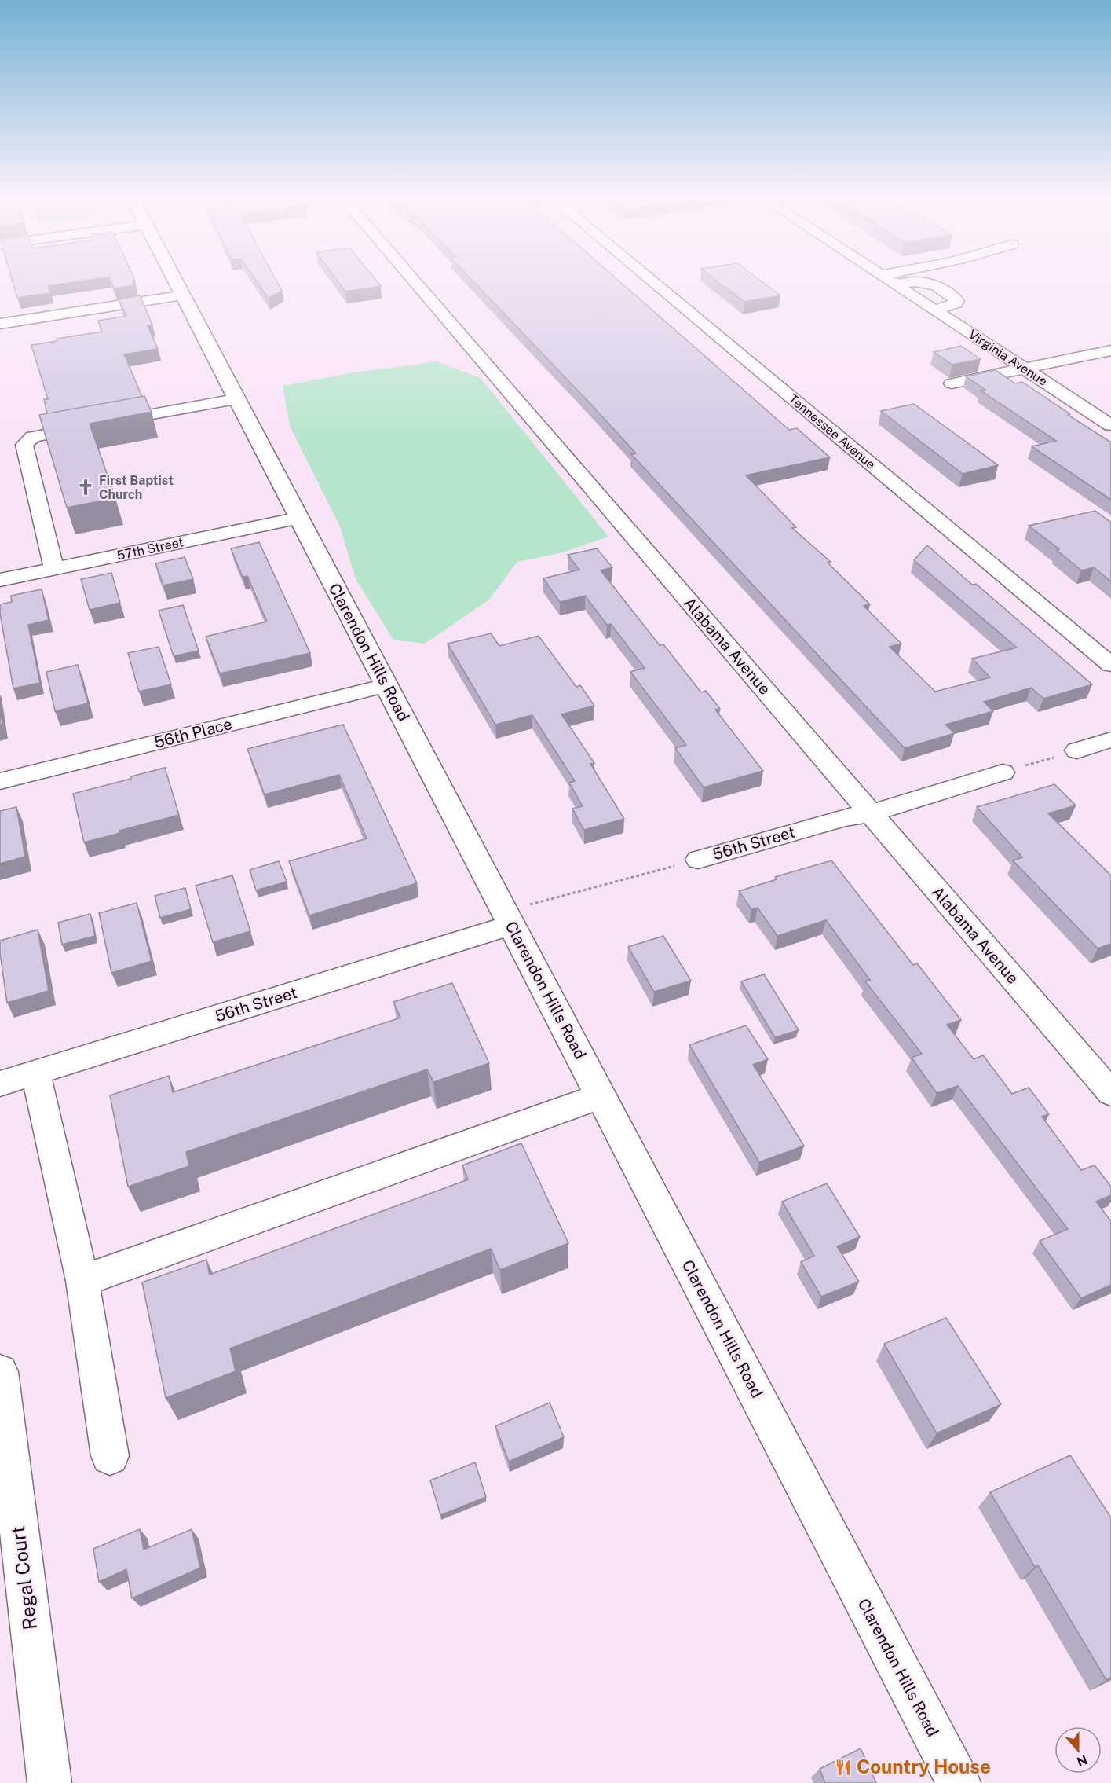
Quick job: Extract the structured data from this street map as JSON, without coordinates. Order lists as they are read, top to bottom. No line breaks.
{"streets":{"street":["Virginia Avenue","Tennessee Avenue","57th Street","Alabama Avenue","Clarendon Hills Road","56th Place","56th Street","Regal Court"]},"crossings":[["57th Street","Clarendon Hills Road"],["Alabama Avenue","56th Street"],["Clarendon Hills Road","56th Place"],["Clarendon Hills Road","56th Street"]],"places":{"church":["First Baptist Church"],"restaurant":["Country House"]},"north":"bottom"}
